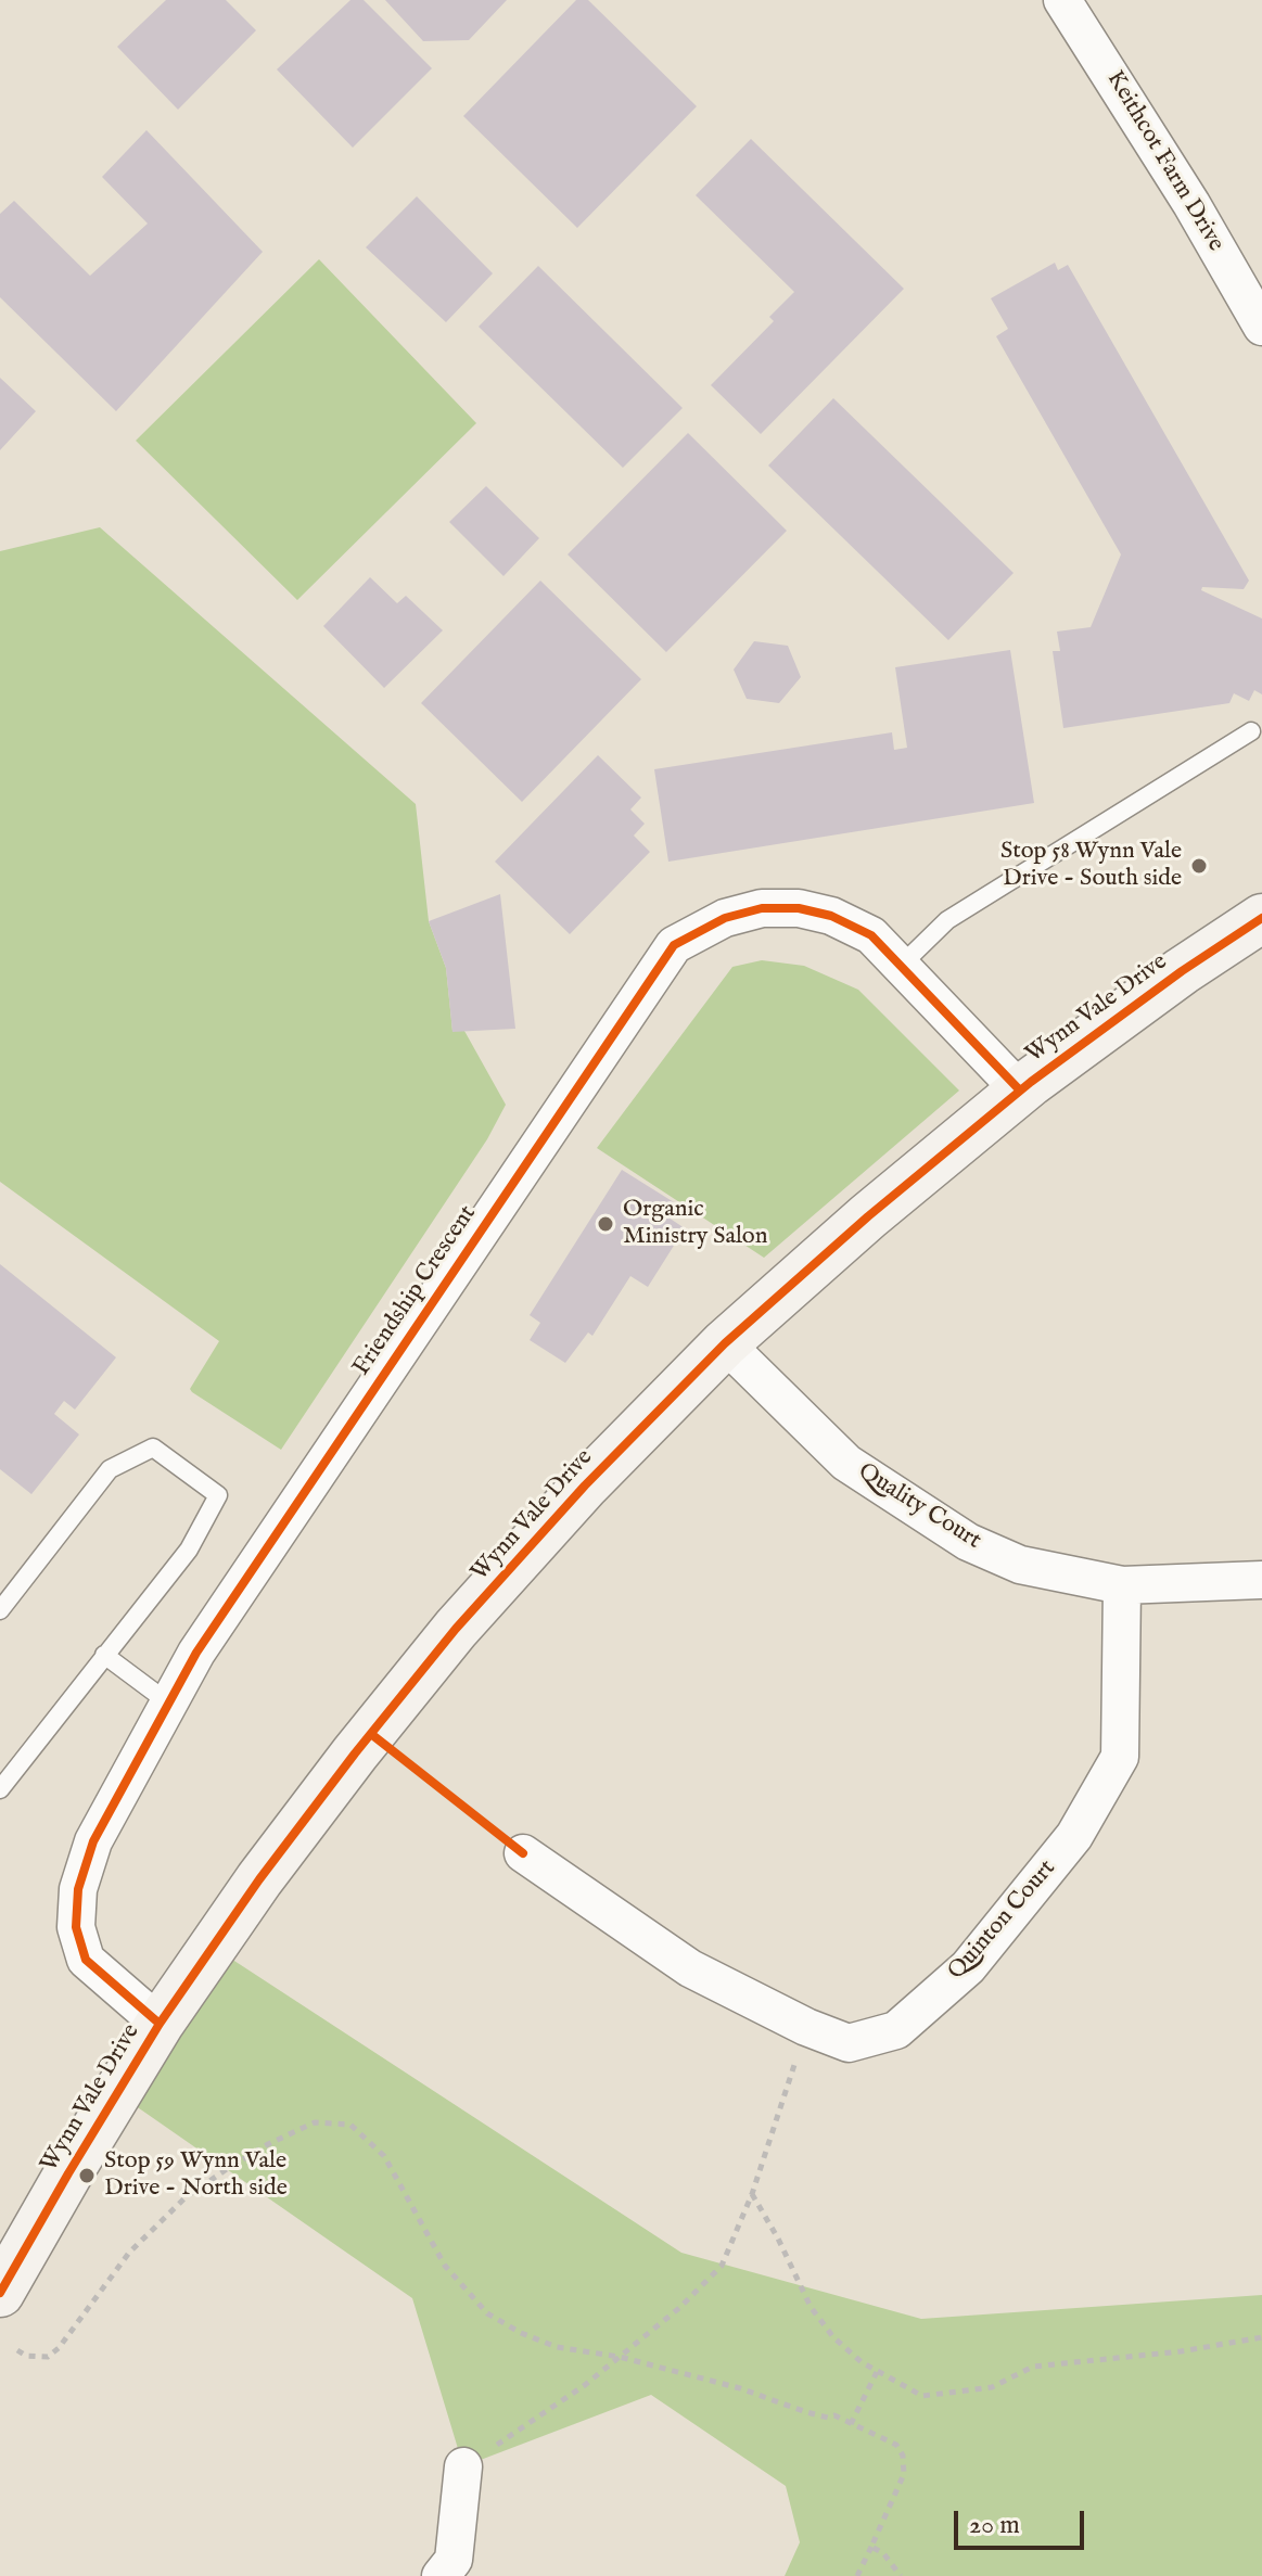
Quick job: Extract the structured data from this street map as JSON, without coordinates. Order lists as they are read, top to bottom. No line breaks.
{"streets":{"main road":["Wynn Vale Drive"],"street":["Keithcot Farm Drive","Friendship Crescent","Quality Court","Quinton Court"]},"crossings":[["Wynn Vale Drive","Friendship Crescent"],["Wynn Vale Drive","Quality Court"],["Quality Court","Quinton Court"]],"places":["Stop 58 Wynn Vale Drive - South side","Organic Ministry Salon","Stop 59 Wynn Vale Drive - North side"],"scale_bar":"20 m"}
